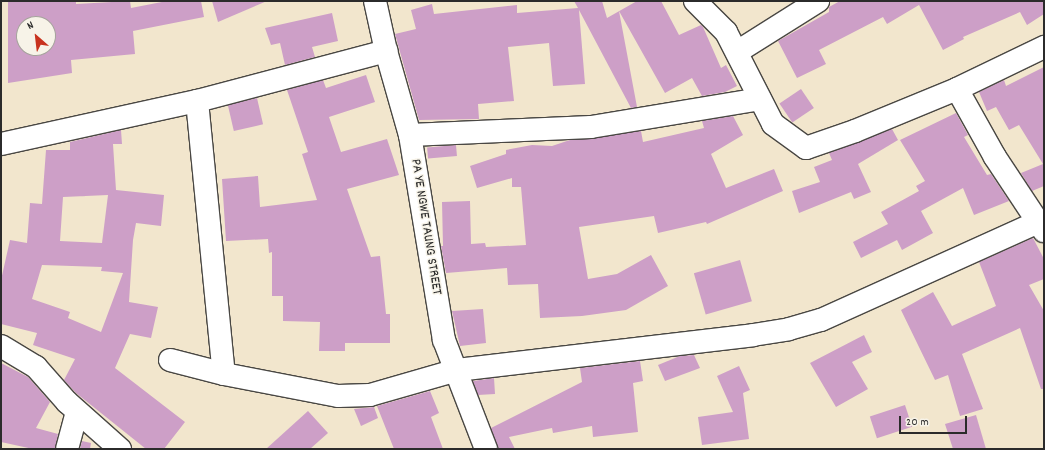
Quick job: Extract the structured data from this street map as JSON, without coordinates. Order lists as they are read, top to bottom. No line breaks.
{"streets":{"street":["PA YE NGWE TAUNG STREET"]},"scale_bar":"20 m","north":"top left"}
